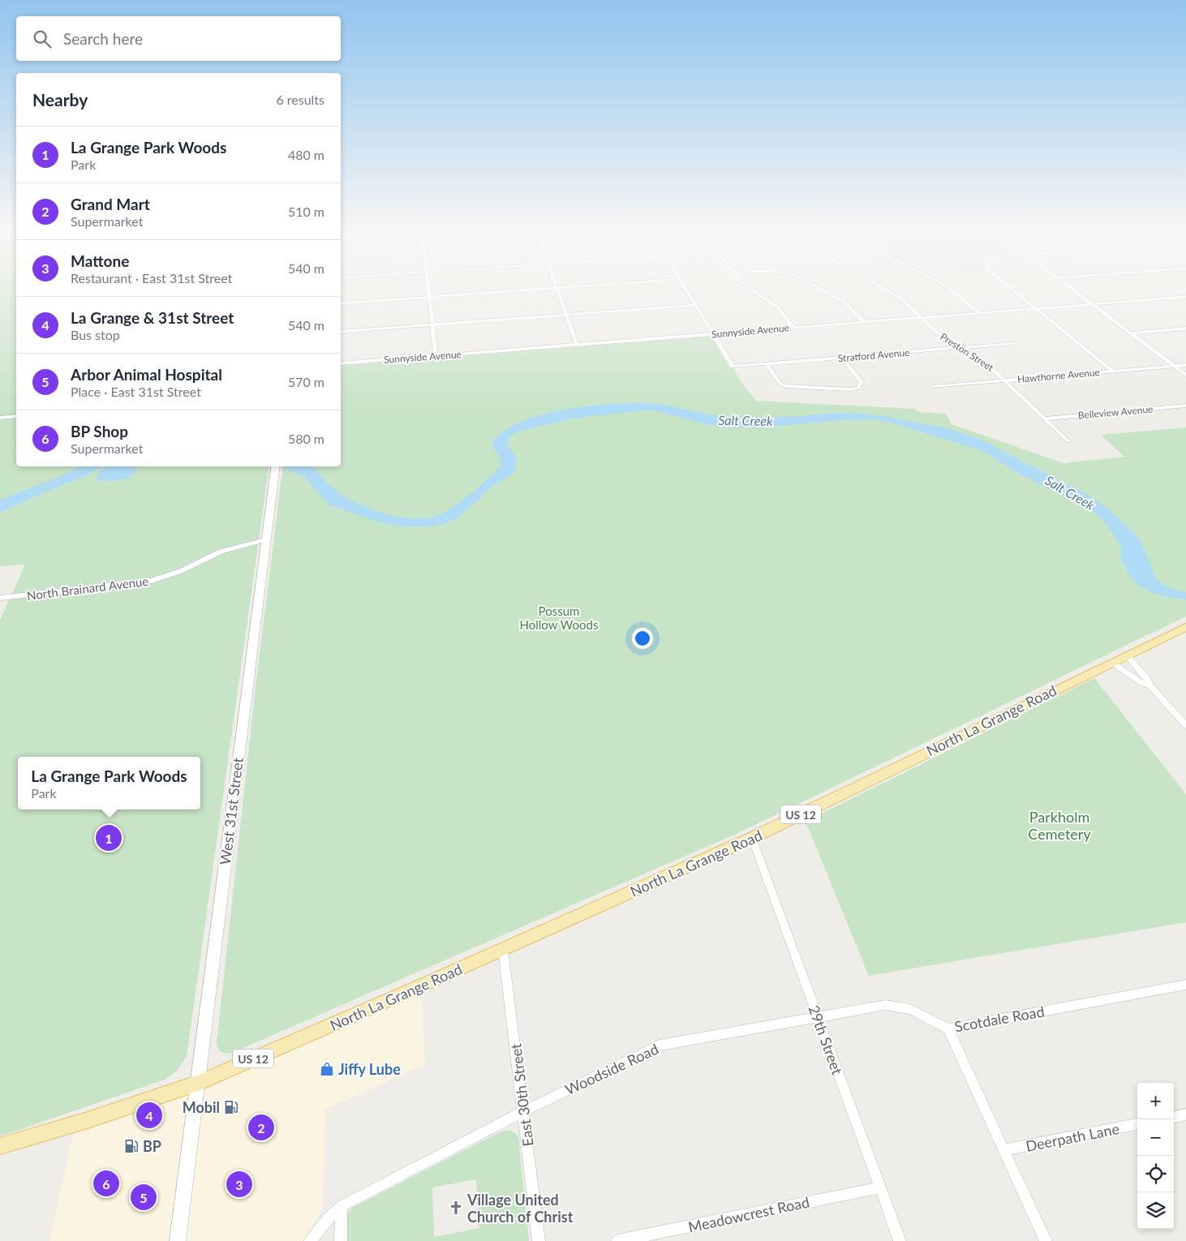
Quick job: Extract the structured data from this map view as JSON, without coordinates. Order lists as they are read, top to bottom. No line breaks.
{"streets":{"main road":["North La Grange Road","West 31st Street","US 12"],"street":["Sunnyside Avenue","Preston Street","Stratford Avenue","Hawthorne Avenue","Belleview Avenue","North Brainard Avenue","Scotdale Road","29th Street","Woodside Road","East 30th Street","Deerpath Lane","Meadowcrest Road"]},"crossings":[["Sunnyside Avenue","Preston Street"],["Preston Street","Stratford Avenue"],["Preston Street","Hawthorne Avenue"],["Preston Street","Belleview Avenue"],["North Brainard Avenue","West 31st Street"],["North La Grange Road","West 31st Street"],["North La Grange Road","US 12"],["North La Grange Road","29th Street"],["North La Grange Road","East 30th Street"],["West 31st Street","US 12"],["Scotdale Road","Woodside Road"],["Scotdale Road","Deerpath Lane"],["29th Street","Woodside Road"],["29th Street","Meadowcrest Road"],["Woodside Road","East 30th Street"]],"water":["Salt Creek"],"parks":["Possum Hollow Woods","Parkholm Cemetery"],"places":{"shop":["Jiffy Lube"],"fuel station":["Mobil","BP"],"church":["Village United Church of Christ"]},"page":{"search":"Search here","heading":["Nearby","6 results"],"list":[{"mark":"1","name":"La Grange Park Woods","note":"Park","value":"480 m"},{"mark":"2","name":"Grand Mart","note":"Supermarket","value":"510 m"},{"mark":"3","name":"Mattone","note":"Restaurant · East 31st Street","value":"540 m"},{"mark":"4","name":"La Grange & 31st Street","note":"Bus stop","value":"540 m"},{"mark":"5","name":"Arbor Animal Hospital","note":"Place · East 31st Street","value":"570 m"},{"mark":"6","name":"BP Shop","note":"Supermarket","value":"580 m"}],"popup":["La Grange Park Woods","Park"],"pins":["1","4","2","6","3","5"],"map_buttons":["+","−"]}}
